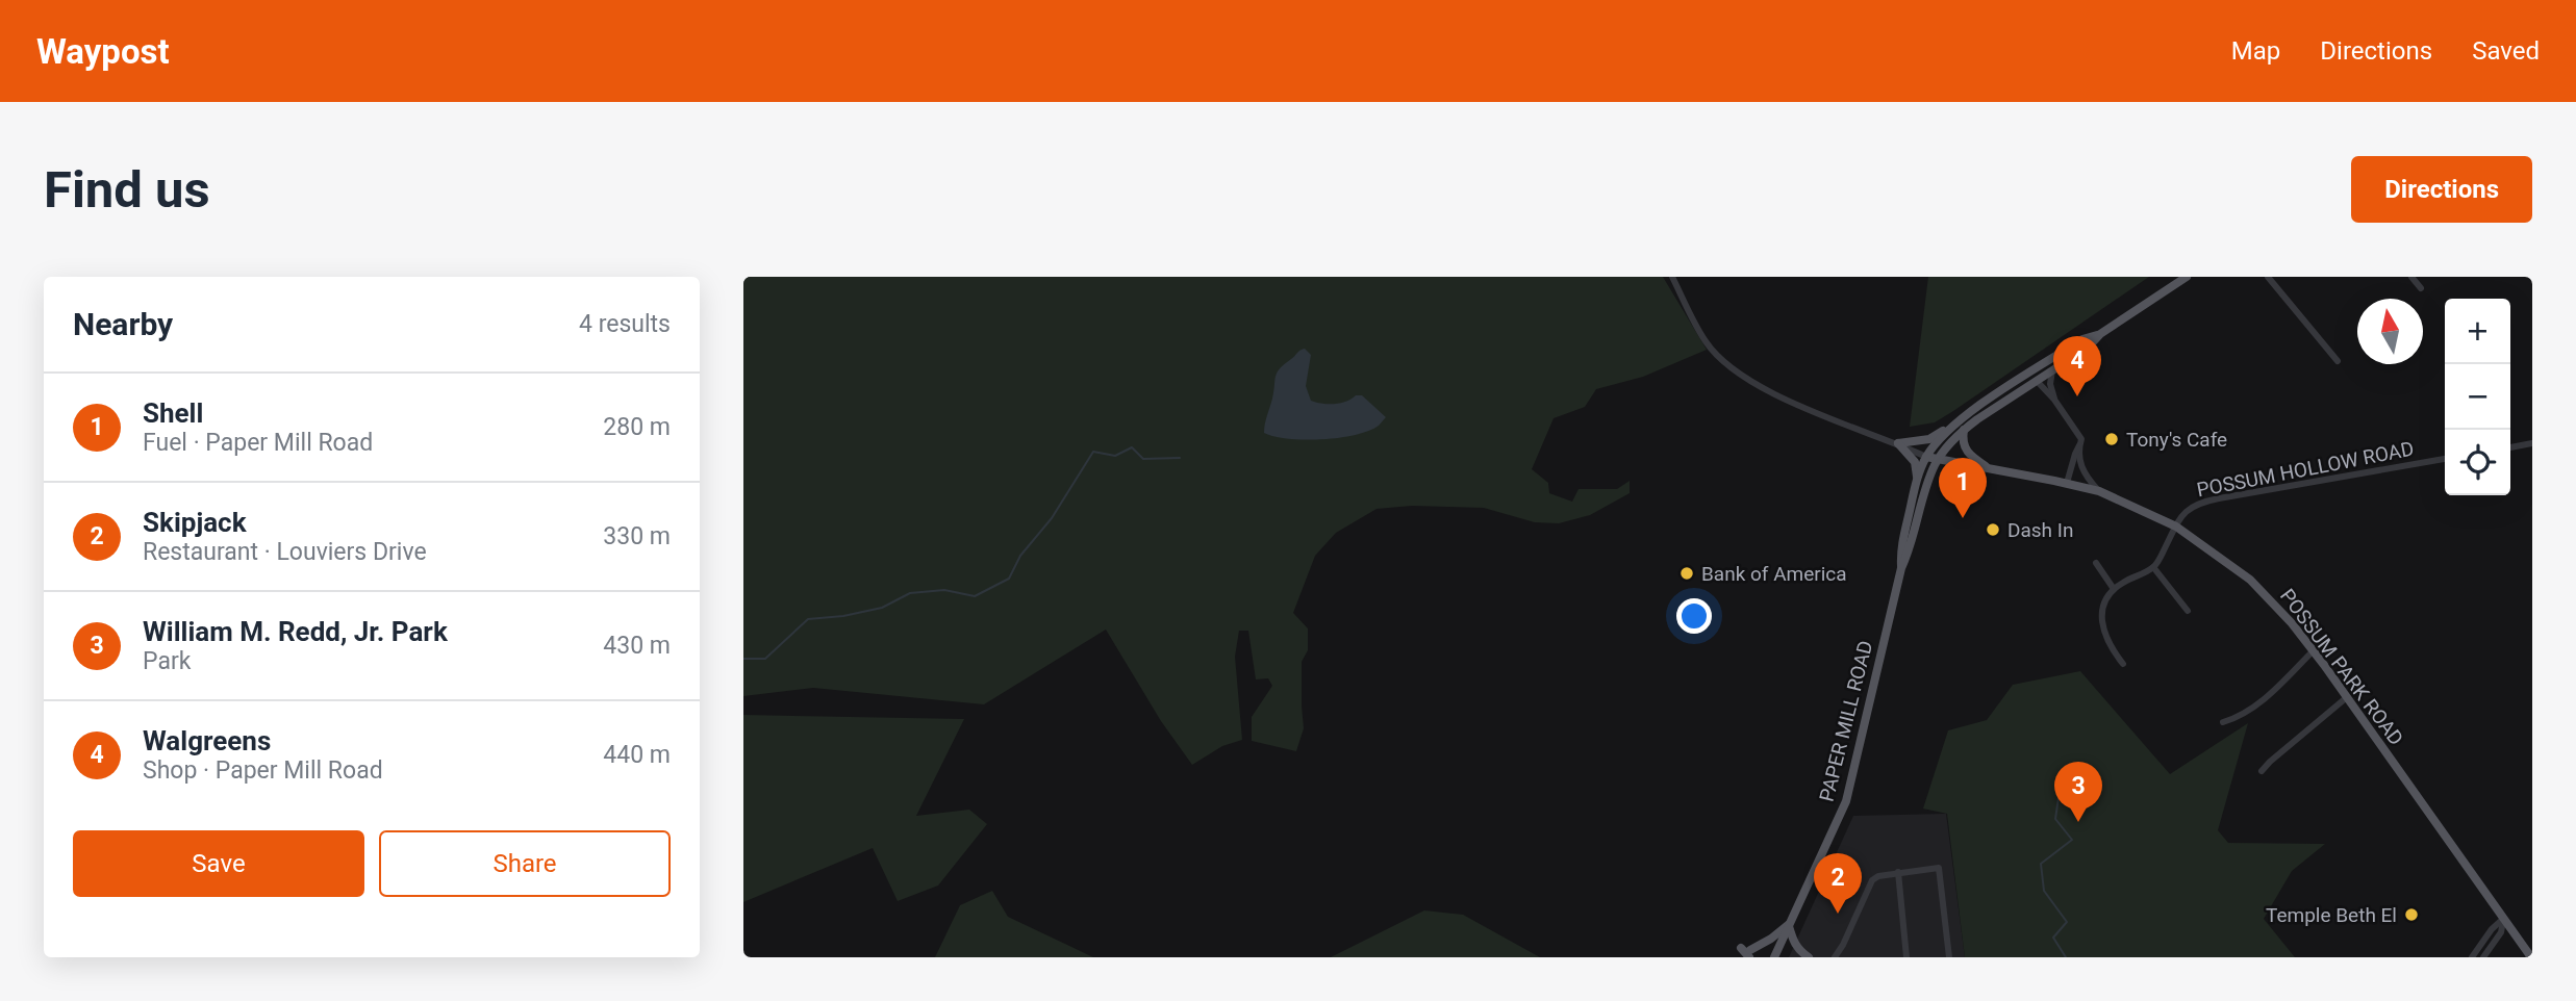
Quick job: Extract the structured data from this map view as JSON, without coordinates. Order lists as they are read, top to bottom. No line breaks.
{"streets":{"main road":["POSSUM PARK ROAD","PAPER MILL ROAD"],"street":["POSSUM HOLLOW ROAD"]},"crossings":[["POSSUM HOLLOW ROAD","POSSUM PARK ROAD"],["POSSUM PARK ROAD","PAPER MILL ROAD"]],"places":["Tony's Cafe","Dash In","Bank of America","Temple Beth El"],"north":"top","page":{"header":"Waypost","nav":["Map","Directions","Saved"],"buttons":["Directions",["Save","Share"]],"title":"Find us","heading":["Nearby","4 results"],"map_buttons":["+","−"],"pins":["4","1","3","2"],"list":[{"mark":"1","name":"Shell","note":"Fuel · Paper Mill Road","value":"280 m"},{"mark":"2","name":"Skipjack","note":"Restaurant · Louviers Drive","value":"330 m"},{"mark":"3","name":"William M. Redd, Jr. Park","note":"Park","value":"430 m"},{"mark":"4","name":"Walgreens","note":"Shop · Paper Mill Road","value":"440 m"}]}}
